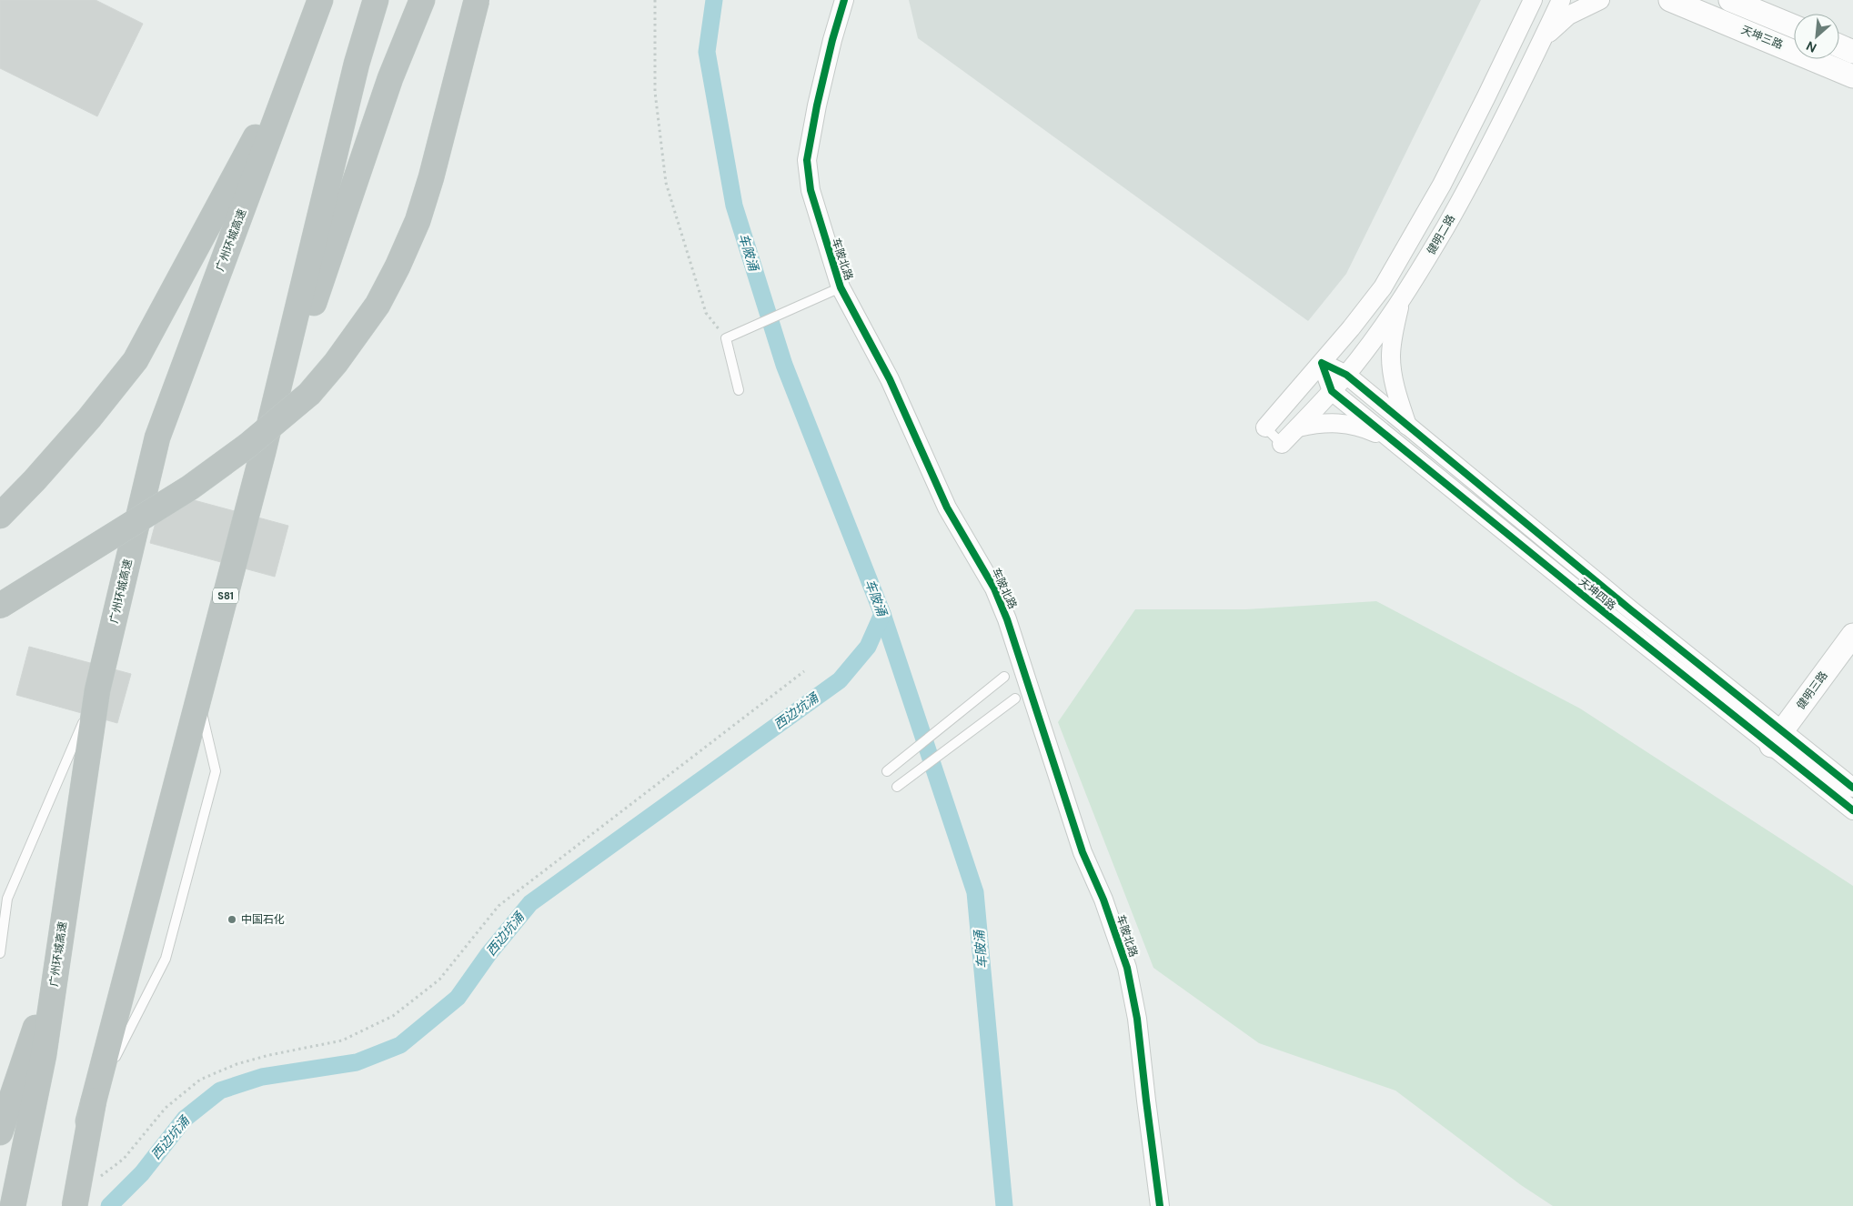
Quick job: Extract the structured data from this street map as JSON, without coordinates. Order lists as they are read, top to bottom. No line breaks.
{"streets":{"highway":["广州环城高速","S81"],"street":["天坤三路","健明二路","车陂北路","天坤四路","健明三路"]},"crossings":[["健明二路","天坤四路"],["天坤四路","健明三路"]],"water":["车陂涌","西边坑涌"],"places":["中国石化"],"north":"bottom left"}
